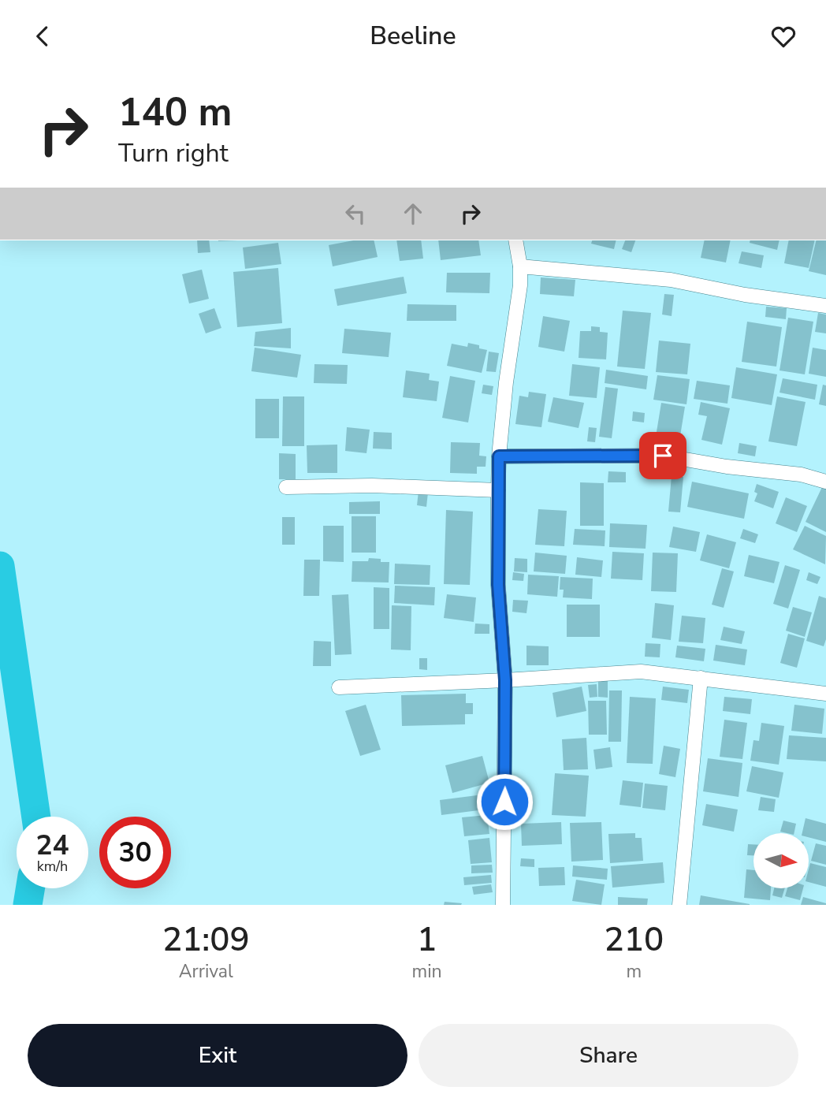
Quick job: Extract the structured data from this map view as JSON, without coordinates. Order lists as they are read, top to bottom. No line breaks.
{"north":"right","page":{"header":"Beeline","turn":["140 m","Turn right"],"speed":"24 km/h","limit":"30","eta":["21:09","Arrival","1","min","210","m"],"buttons":["Exit","Share"]}}
